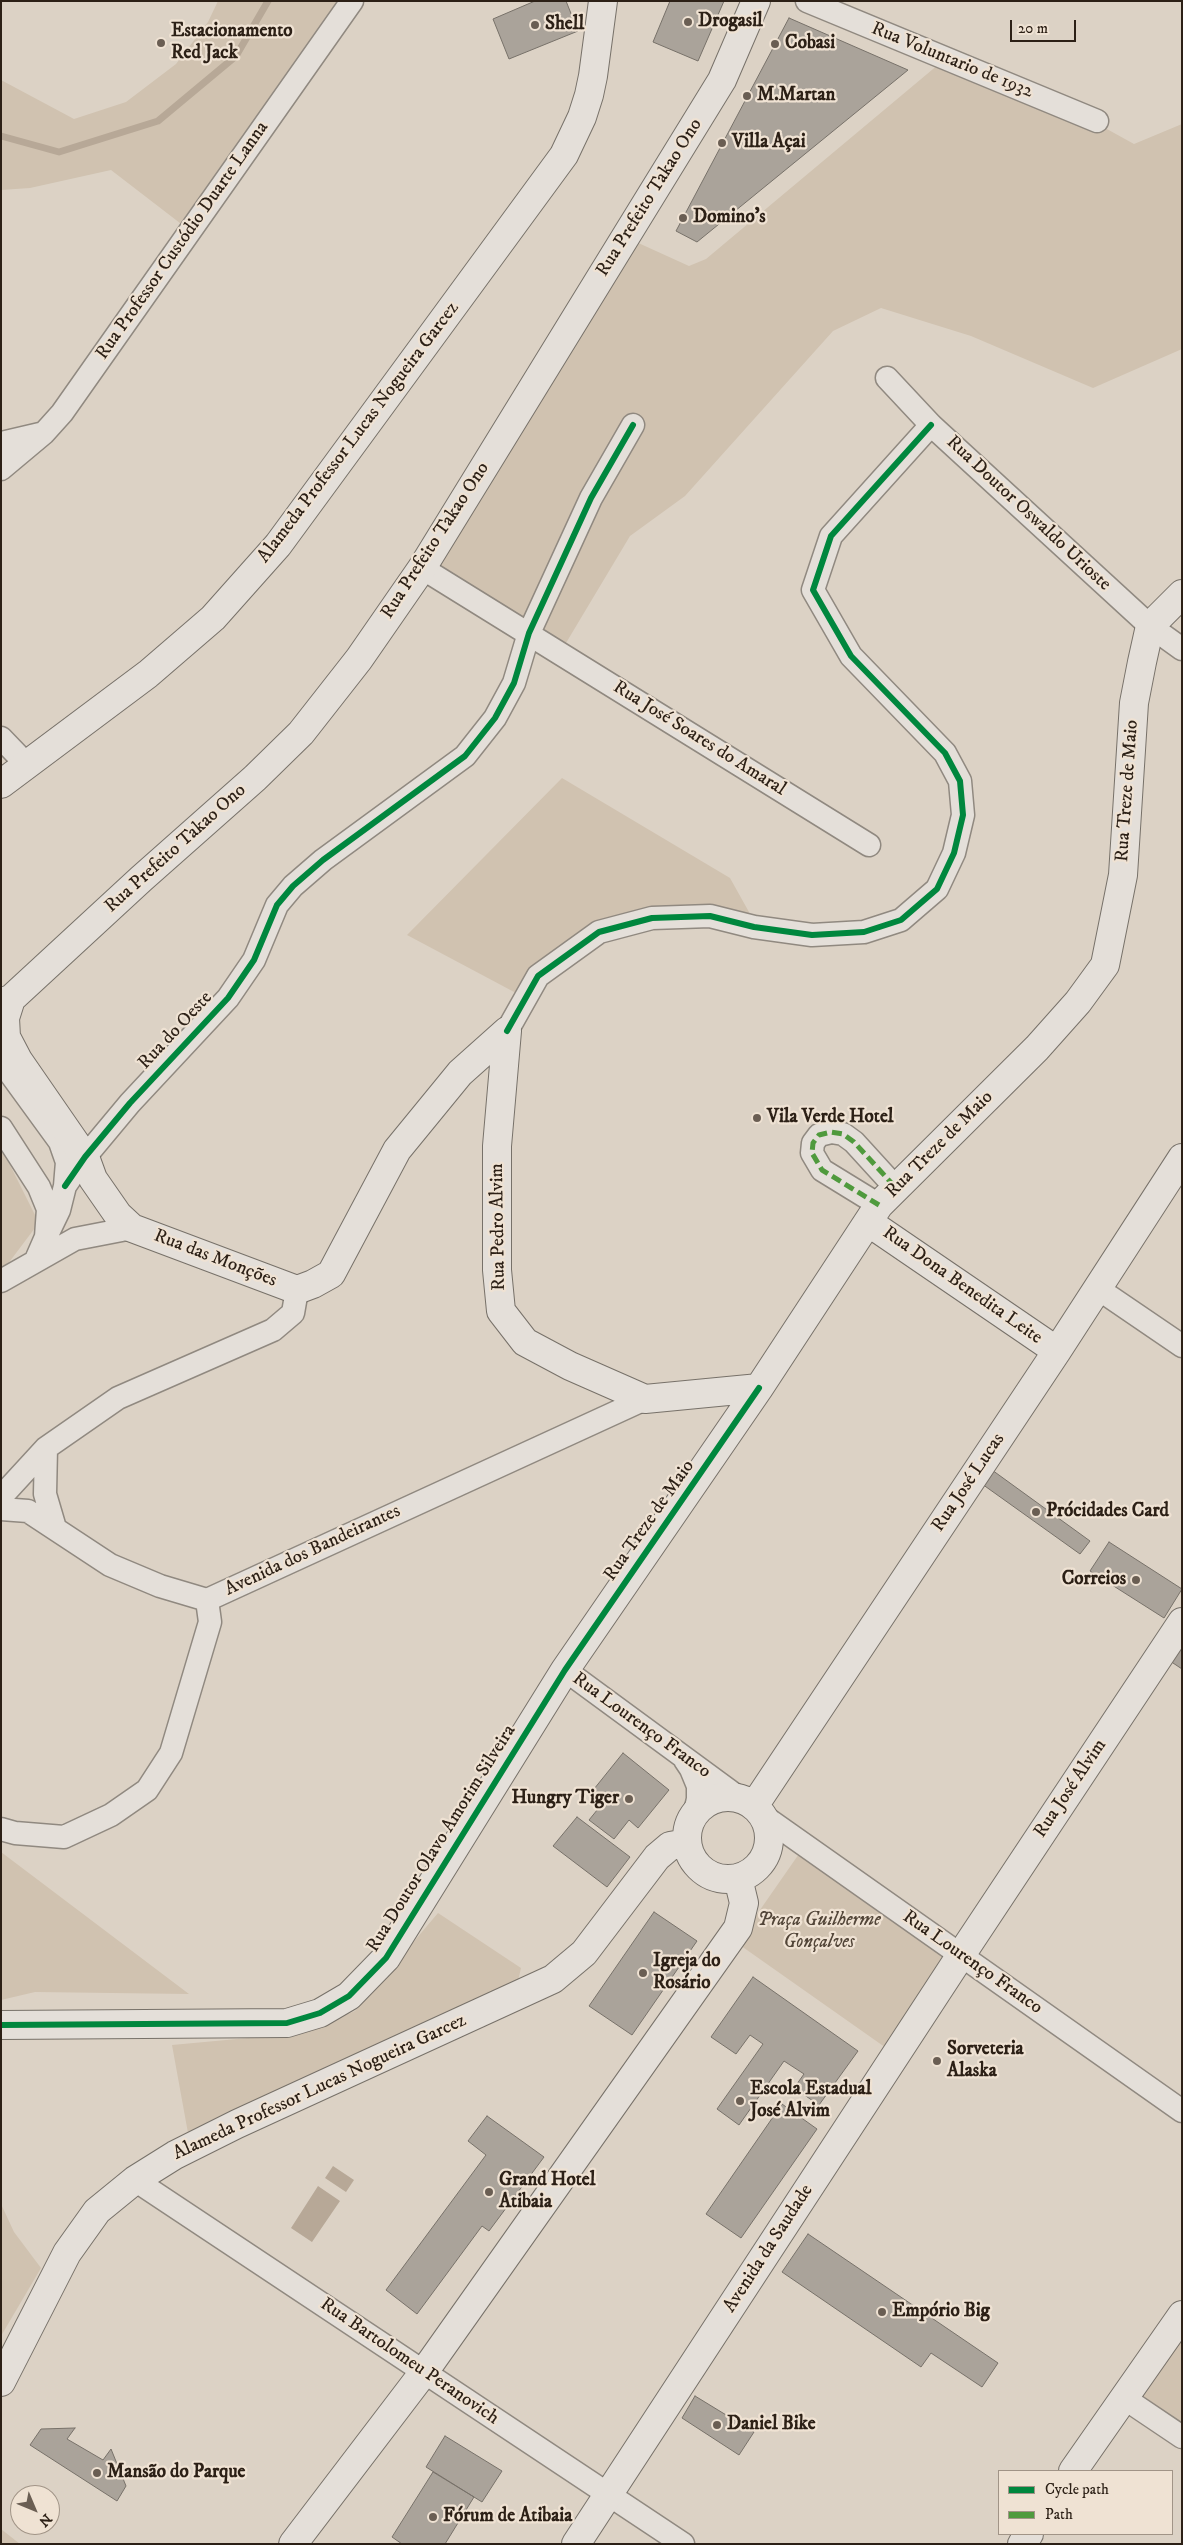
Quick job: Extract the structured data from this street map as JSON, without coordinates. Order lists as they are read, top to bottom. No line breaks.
{"streets":{"main road":["Rua Prefeito Takao Ono","Alameda Professor Lucas Nogueira Garcez","Rua Treze de Maio","Rua Pedro Alvim","Rua das Monções","Rua Dona Benedita Leite","Rua José Lucas","Avenida dos Bandeirantes","Rua José Alvim","Rua Doutor Olavo Amorim Silveira","Avenida da Saudade"],"street":["Rua Voluntario de 1932","Rua Professor Custódio Duarte Lanna","Rua Doutor Oswaldo Urioste","Rua José Soares do Amaral","Rua do Oeste","Rua Lourenço Franco","Rua Bartolomeu Peranovich"]},"crossings":[["Rua Prefeito Takao Ono","Rua José Soares do Amaral"],["Alameda Professor Lucas Nogueira Garcez","Rua José Lucas"],["Alameda Professor Lucas Nogueira Garcez","Rua Lourenço Franco"],["Alameda Professor Lucas Nogueira Garcez","Rua Bartolomeu Peranovich"],["Rua Doutor Oswaldo Urioste","Rua Treze de Maio"],["Rua José Soares do Amaral","Rua do Oeste"],["Rua Treze de Maio","Rua Dona Benedita Leite"],["Rua Treze de Maio","Avenida dos Bandeirantes"],["Rua Treze de Maio","Rua Lourenço Franco"],["Rua Treze de Maio","Rua Doutor Olavo Amorim Silveira"],["Rua Pedro Alvim","Avenida dos Bandeirantes"],["Rua Dona Benedita Leite","Rua José Lucas"],["Rua José Lucas","Rua Lourenço Franco"],["Rua Lourenço Franco","Rua José Alvim"],["Rua Lourenço Franco","Rua Doutor Olavo Amorim Silveira"],["Rua Lourenço Franco","Avenida da Saudade"],["Rua José Alvim","Avenida da Saudade"],["Avenida da Saudade","Rua Bartolomeu Peranovich"]],"parks":["Praça Guilherme Gonçalves"],"places":["Drogasil","Shell","Estacionamento Red Jack","Cobasi","M.Martan","Villa Açai","Domino's","Vila Verde Hotel","Prócidades Card","Correios","Hungry Tiger","Igreja do Rosário","Sorveteria Alaska","Escola Estadual José Alvim","Grand Hotel Atibaia","Empório Big","Daniel Bike","Mansão do Parque","Fórum de Atibaia"],"legend":["Cycle path","Path"],"scale_bar":"20 m","north":"bottom right"}
